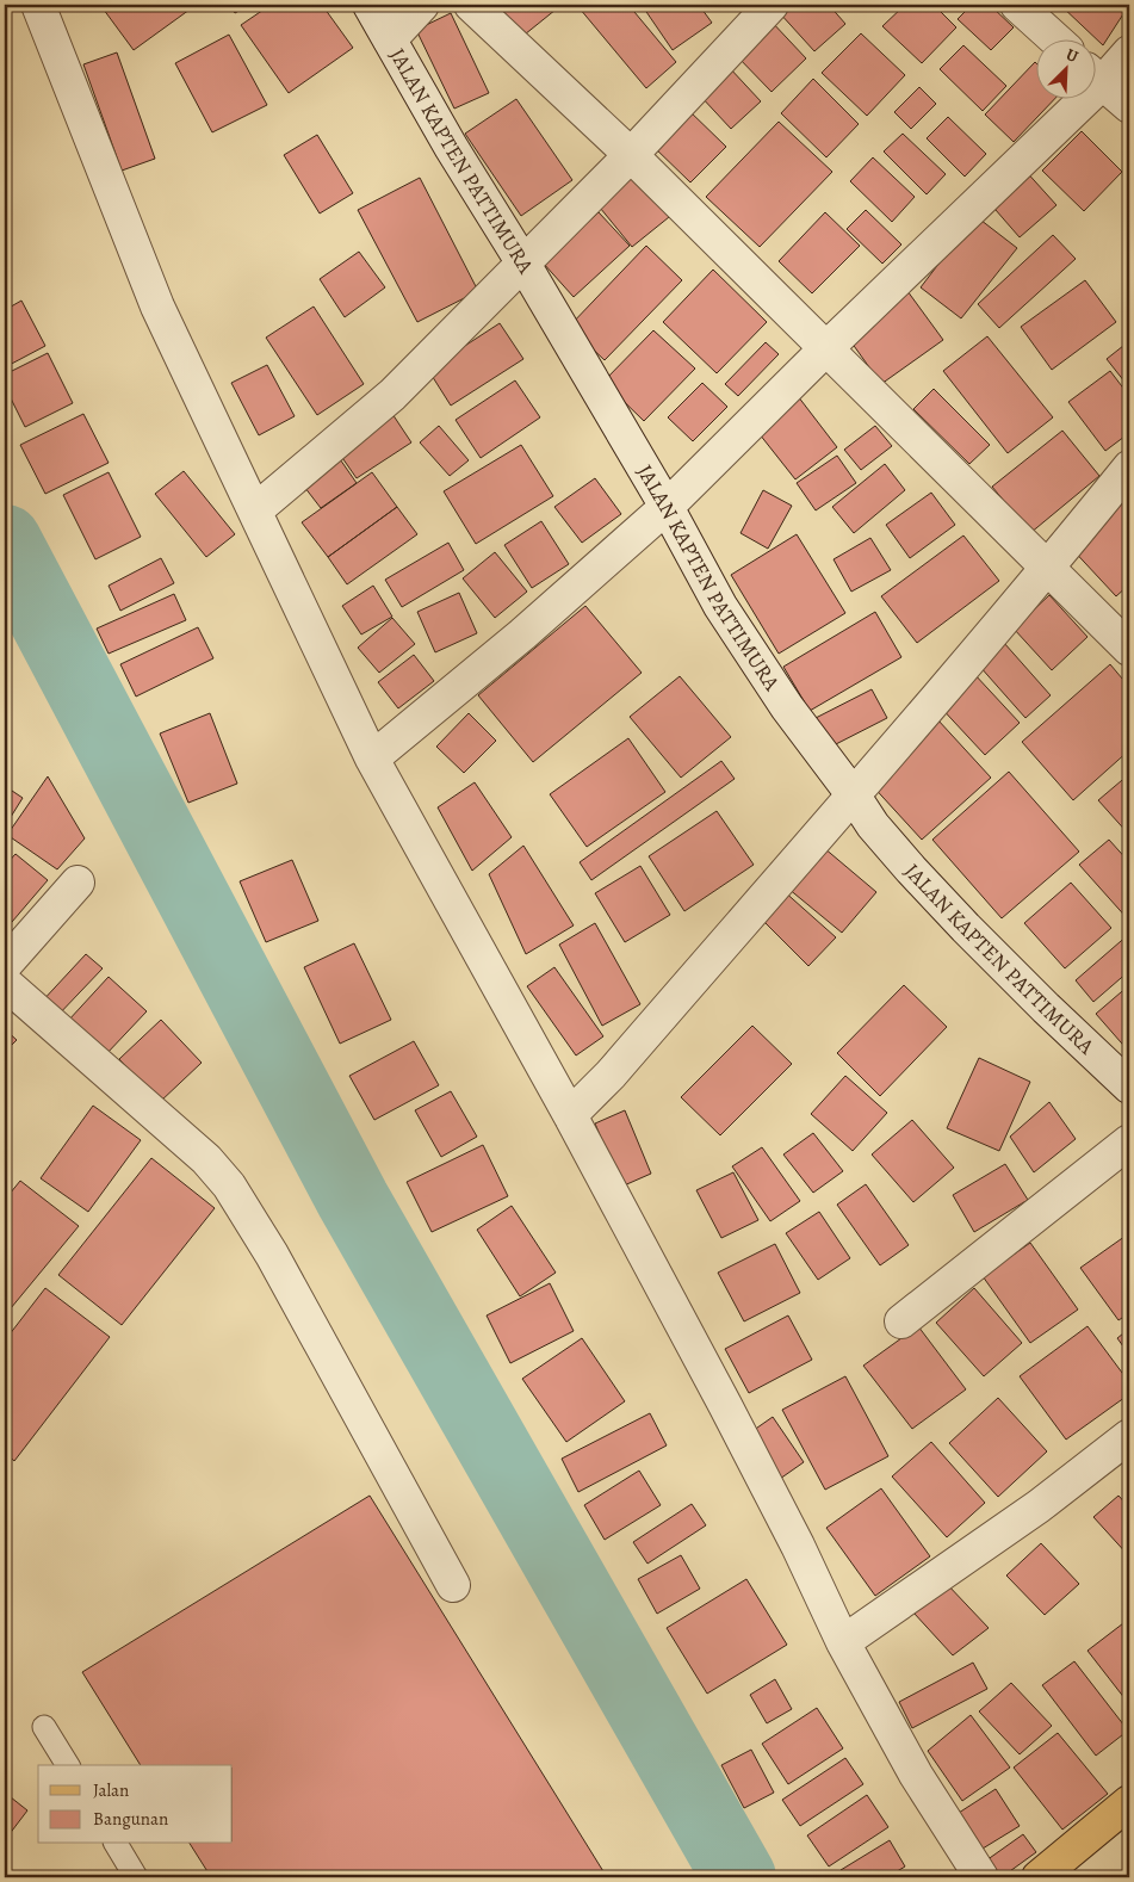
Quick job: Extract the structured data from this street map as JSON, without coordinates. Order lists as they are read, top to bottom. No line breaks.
{"streets":{"street":["JALAN KAPTEN PATTIMURA"]},"legend":["Jalan","Bangunan"],"north":"top right"}
